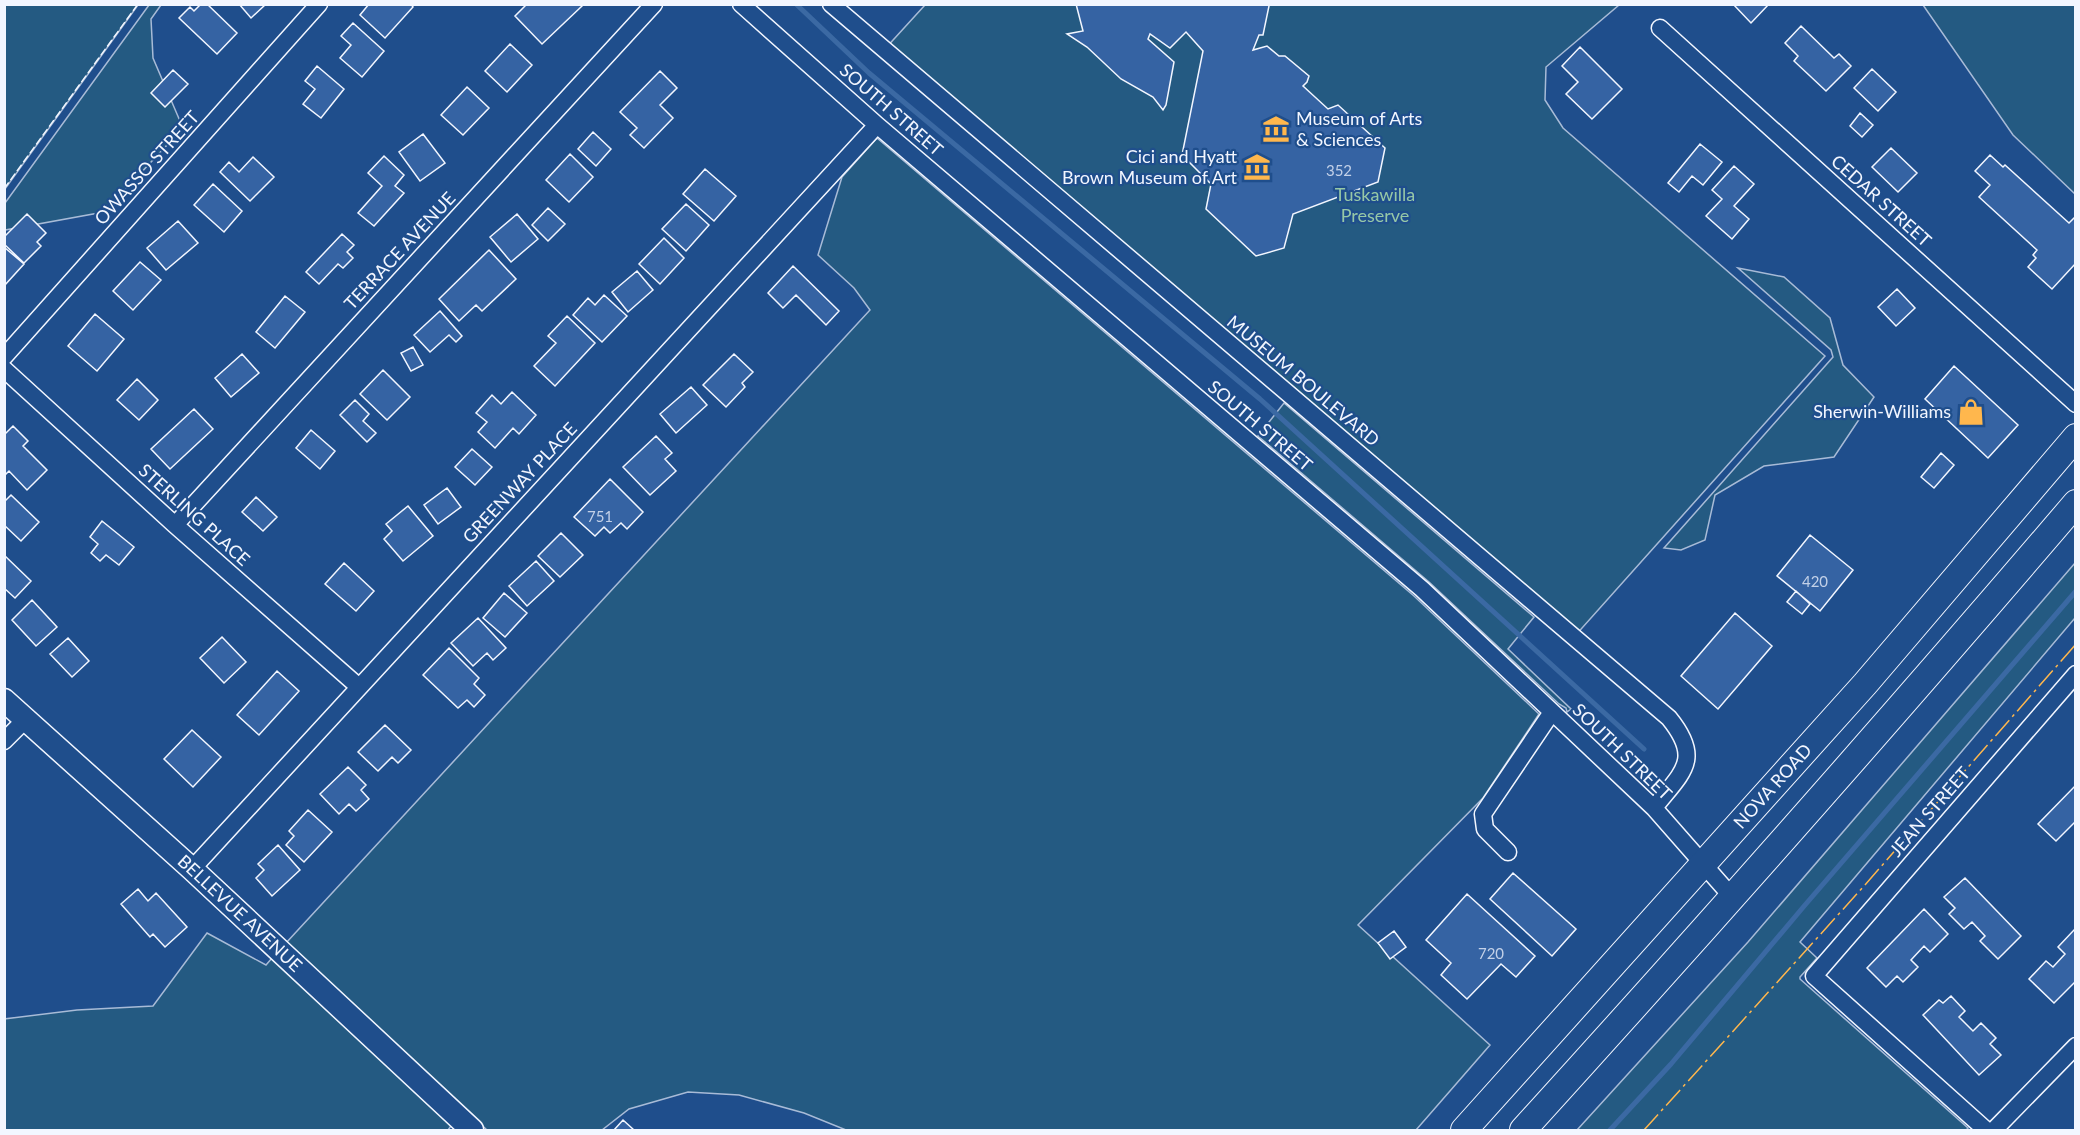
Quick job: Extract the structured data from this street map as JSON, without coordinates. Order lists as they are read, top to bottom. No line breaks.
{"streets":{"main road":["NOVA ROAD"],"street":["SOUTH STREET","OWASSO STREET","CEDAR STREET","TERRACE AVENUE","MUSEUM BOULEVARD","GREENWAY PLACE","STERLING PLACE","JEAN STREET","BELLEVUE AVENUE"]},"crossings":[["SOUTH STREET","MUSEUM BOULEVARD"],["SOUTH STREET","GREENWAY PLACE"],["SOUTH STREET","NOVA ROAD"],["TERRACE AVENUE","STERLING PLACE"],["GREENWAY PLACE","STERLING PLACE"],["GREENWAY PLACE","BELLEVUE AVENUE"]],"parks":["Tuskawilla Preserve"],"places":{"museum":["Museum of Arts & Sciences","Cici and Hyatt Brown Museum of Art"],"shop":["Sherwin-Williams"]},"house_numbers":["352","751","420","720"]}
